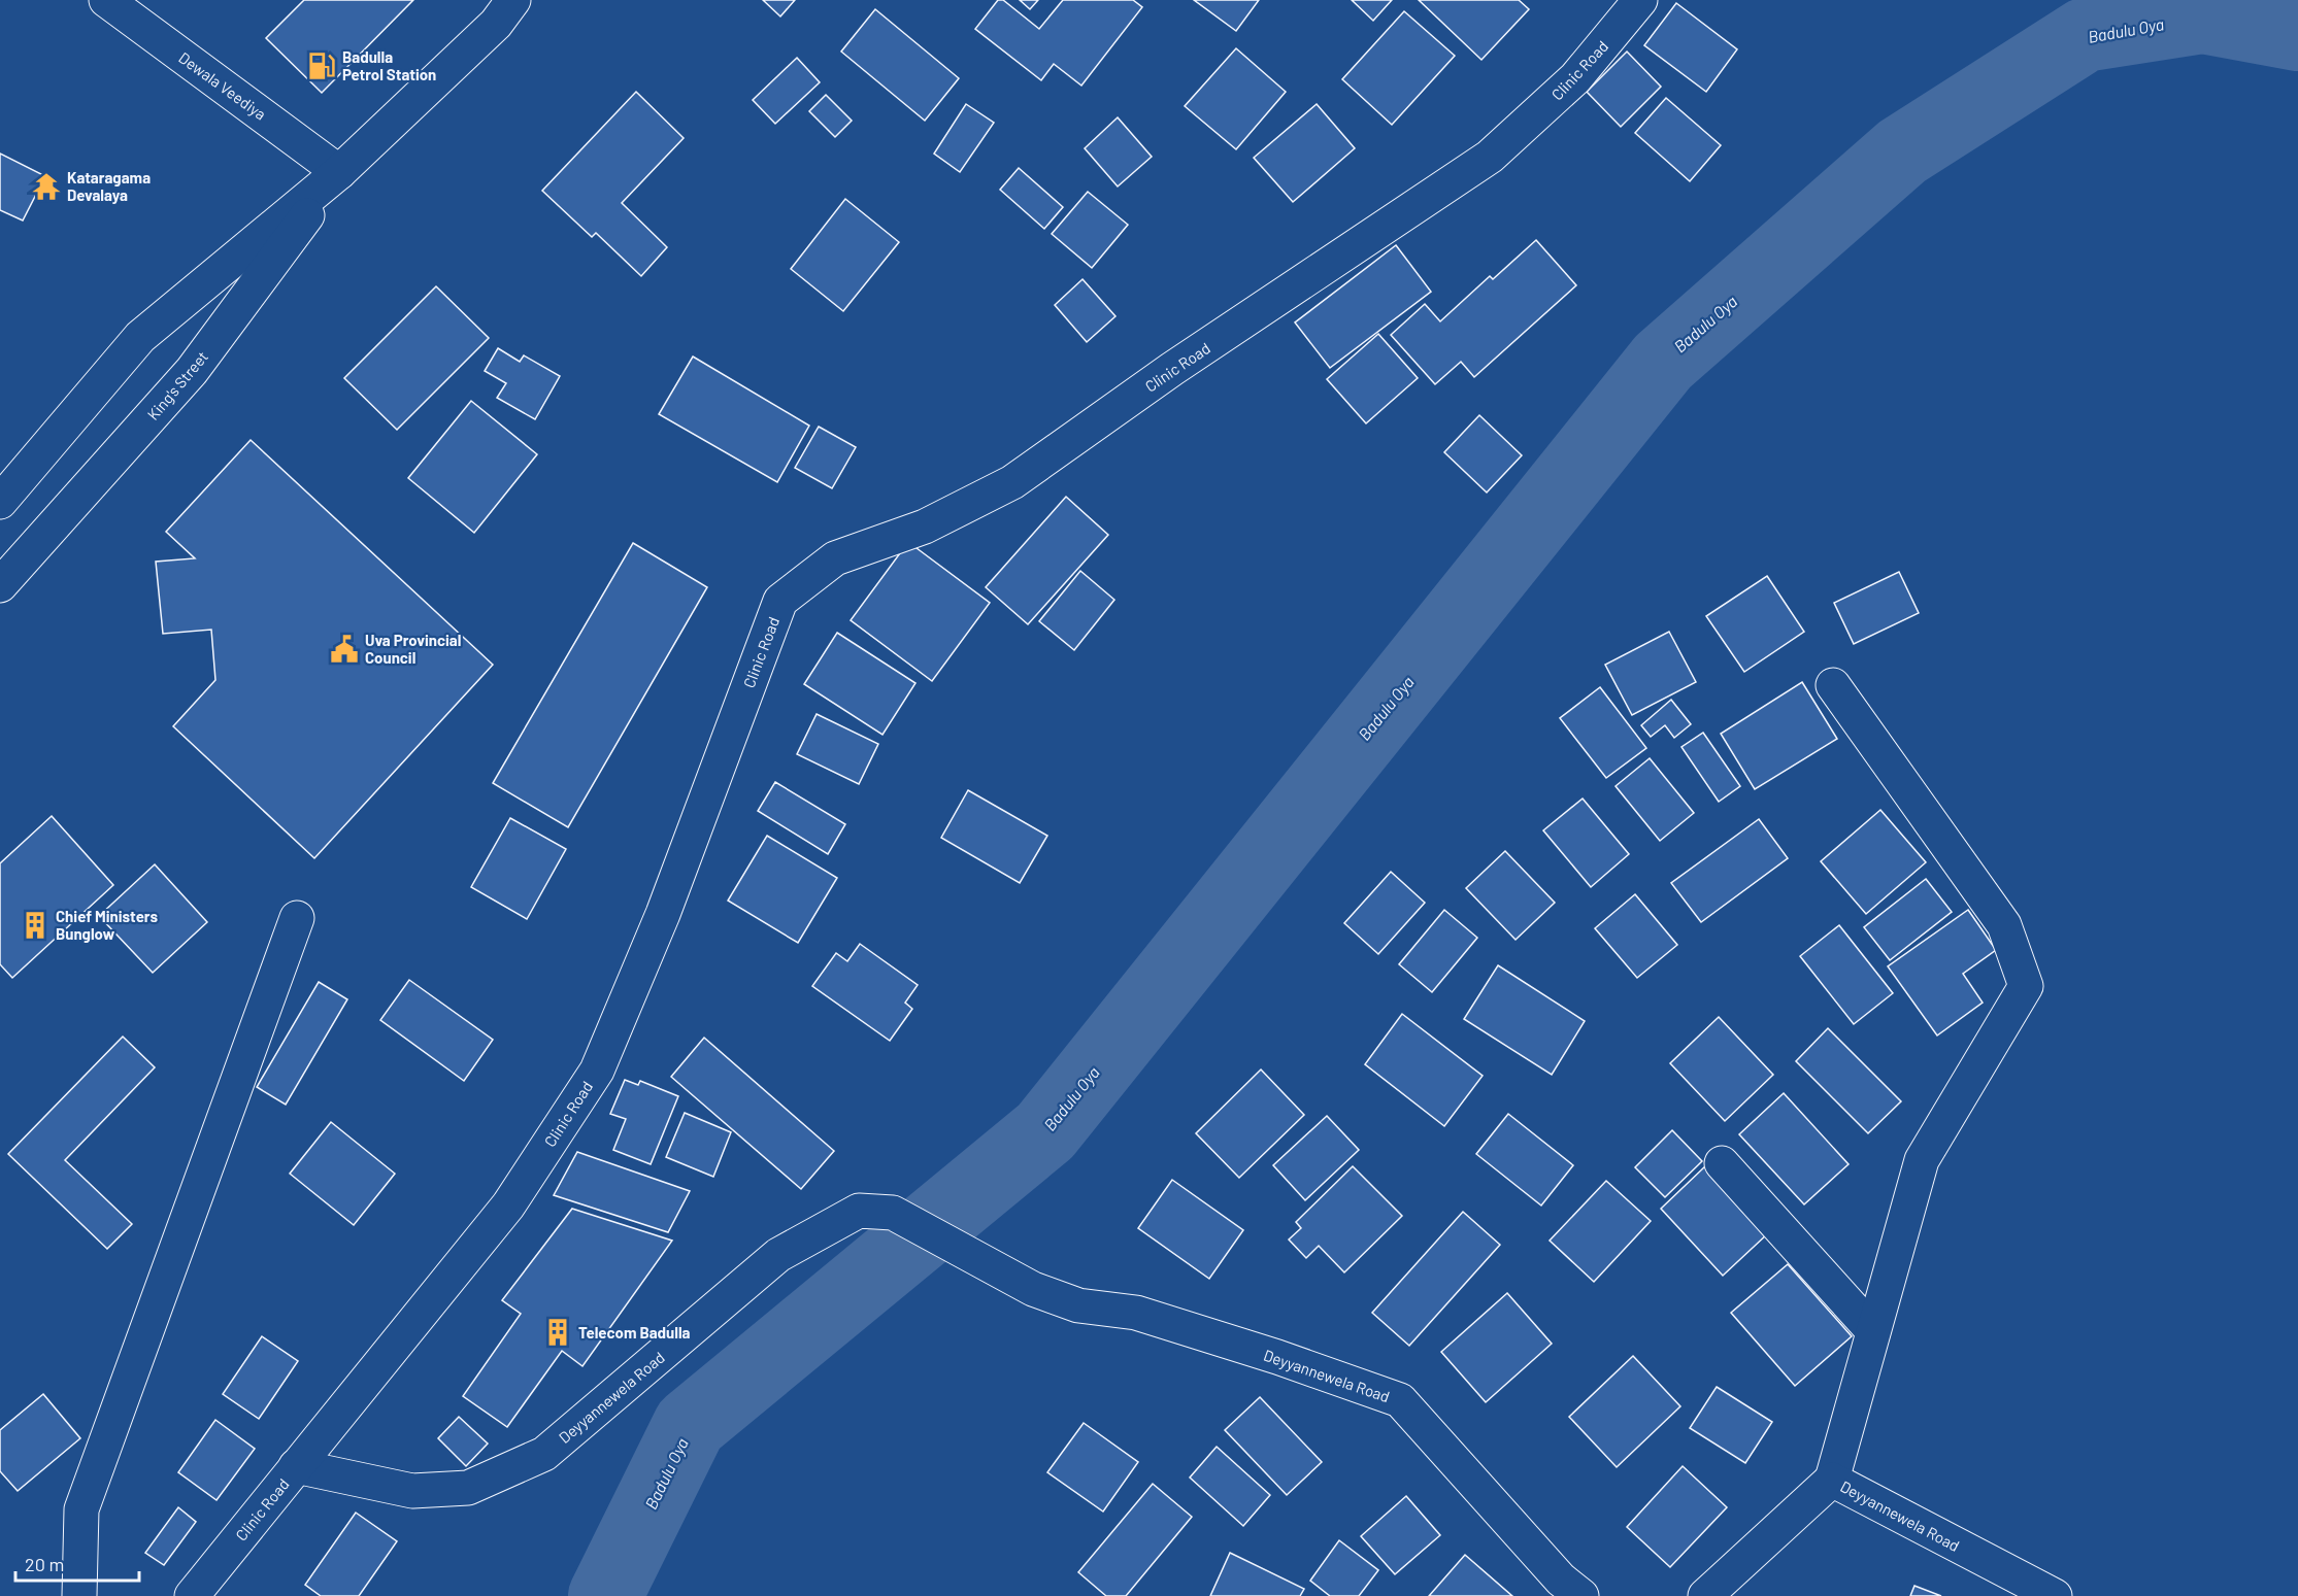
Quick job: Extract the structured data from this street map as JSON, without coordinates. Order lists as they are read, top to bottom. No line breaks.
{"streets":{"street":["Clinic Road","Dewala Veediya","King's Street","Deyyannewela Road"]},"crossings":[["Clinic Road","Deyyannewela Road"],["Dewala Veediya","King's Street"]],"water":["Badulu Oya"],"places":{"fuel station":["Badulla Petrol Station"],"temple":["Kataragama Devalaya"],"public building":["Uva Provincial Council"],"building":["Chief Ministers Bunglow","Telecom Badulla"]},"scale_bar":"20 m"}
